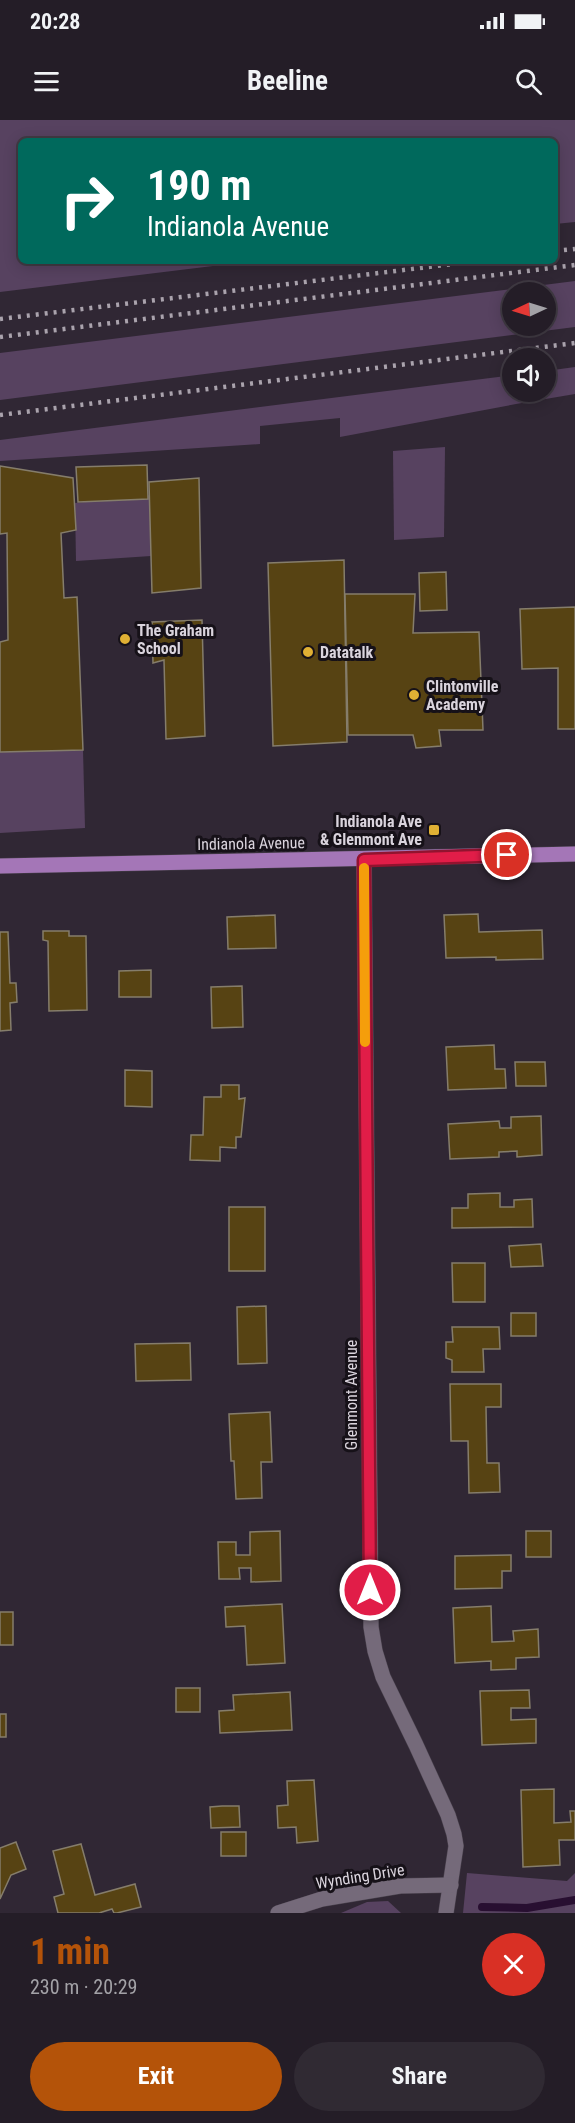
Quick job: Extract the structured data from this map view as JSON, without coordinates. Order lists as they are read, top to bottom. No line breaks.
{"streets":{"main road":["Indianola Avenue"],"street":["Glenmont Avenue","Wynding Drive"]},"crossings":[["Indianola Avenue","Glenmont Avenue"],["Glenmont Avenue","Wynding Drive"]],"places":{"other":["The Graham School","Datatalk","Clintonville Academy"],"transit":["Indianola Ave & Glenmont Ave"]},"north":"left","page":{"status":"20:28","header":"Beeline","turn":["190 m","Indianola Avenue"],"heading":["1 min","230 m · 20:29"],"buttons":["Exit","Share"]}}
